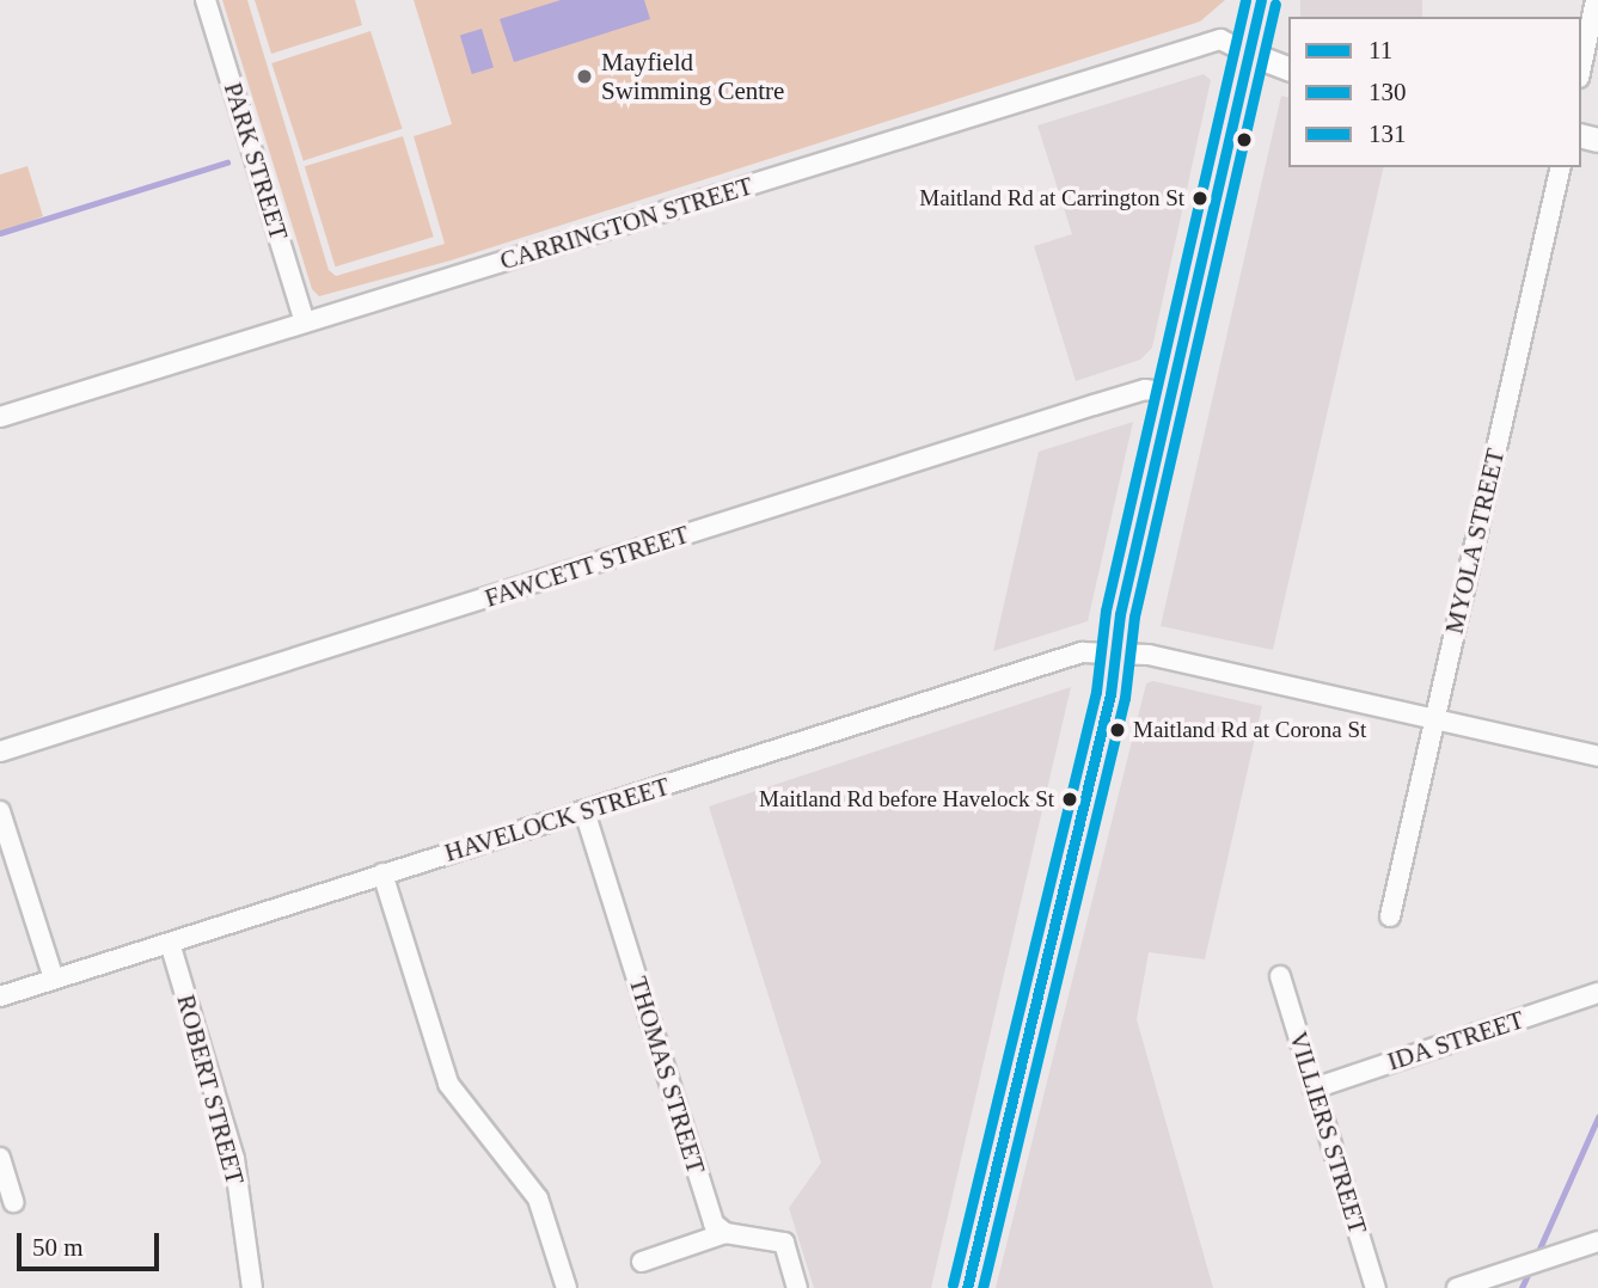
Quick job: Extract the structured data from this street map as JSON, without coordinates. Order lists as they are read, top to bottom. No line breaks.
{"streets":{"street":["PARK STREET","CARRINGTON STREET","MYOLA STREET","FAWCETT STREET","HAVELOCK STREET","IDA STREET","THOMAS STREET","ROBERT STREET","VILLIERS STREET"]},"crossings":[["PARK STREET","CARRINGTON STREET"],["MYOLA STREET","HAVELOCK STREET"],["HAVELOCK STREET","THOMAS STREET"],["HAVELOCK STREET","ROBERT STREET"],["IDA STREET","VILLIERS STREET"]],"places":["Mayfield Swimming Centre","Maitland Rd at Carrington St","Maitland Rd at Corona St","Maitland Rd before Havelock St"],"lines":["transit line 11","transit line 131","transit line 130"],"legend":["11","130","131"],"scale_bar":"50 m"}
